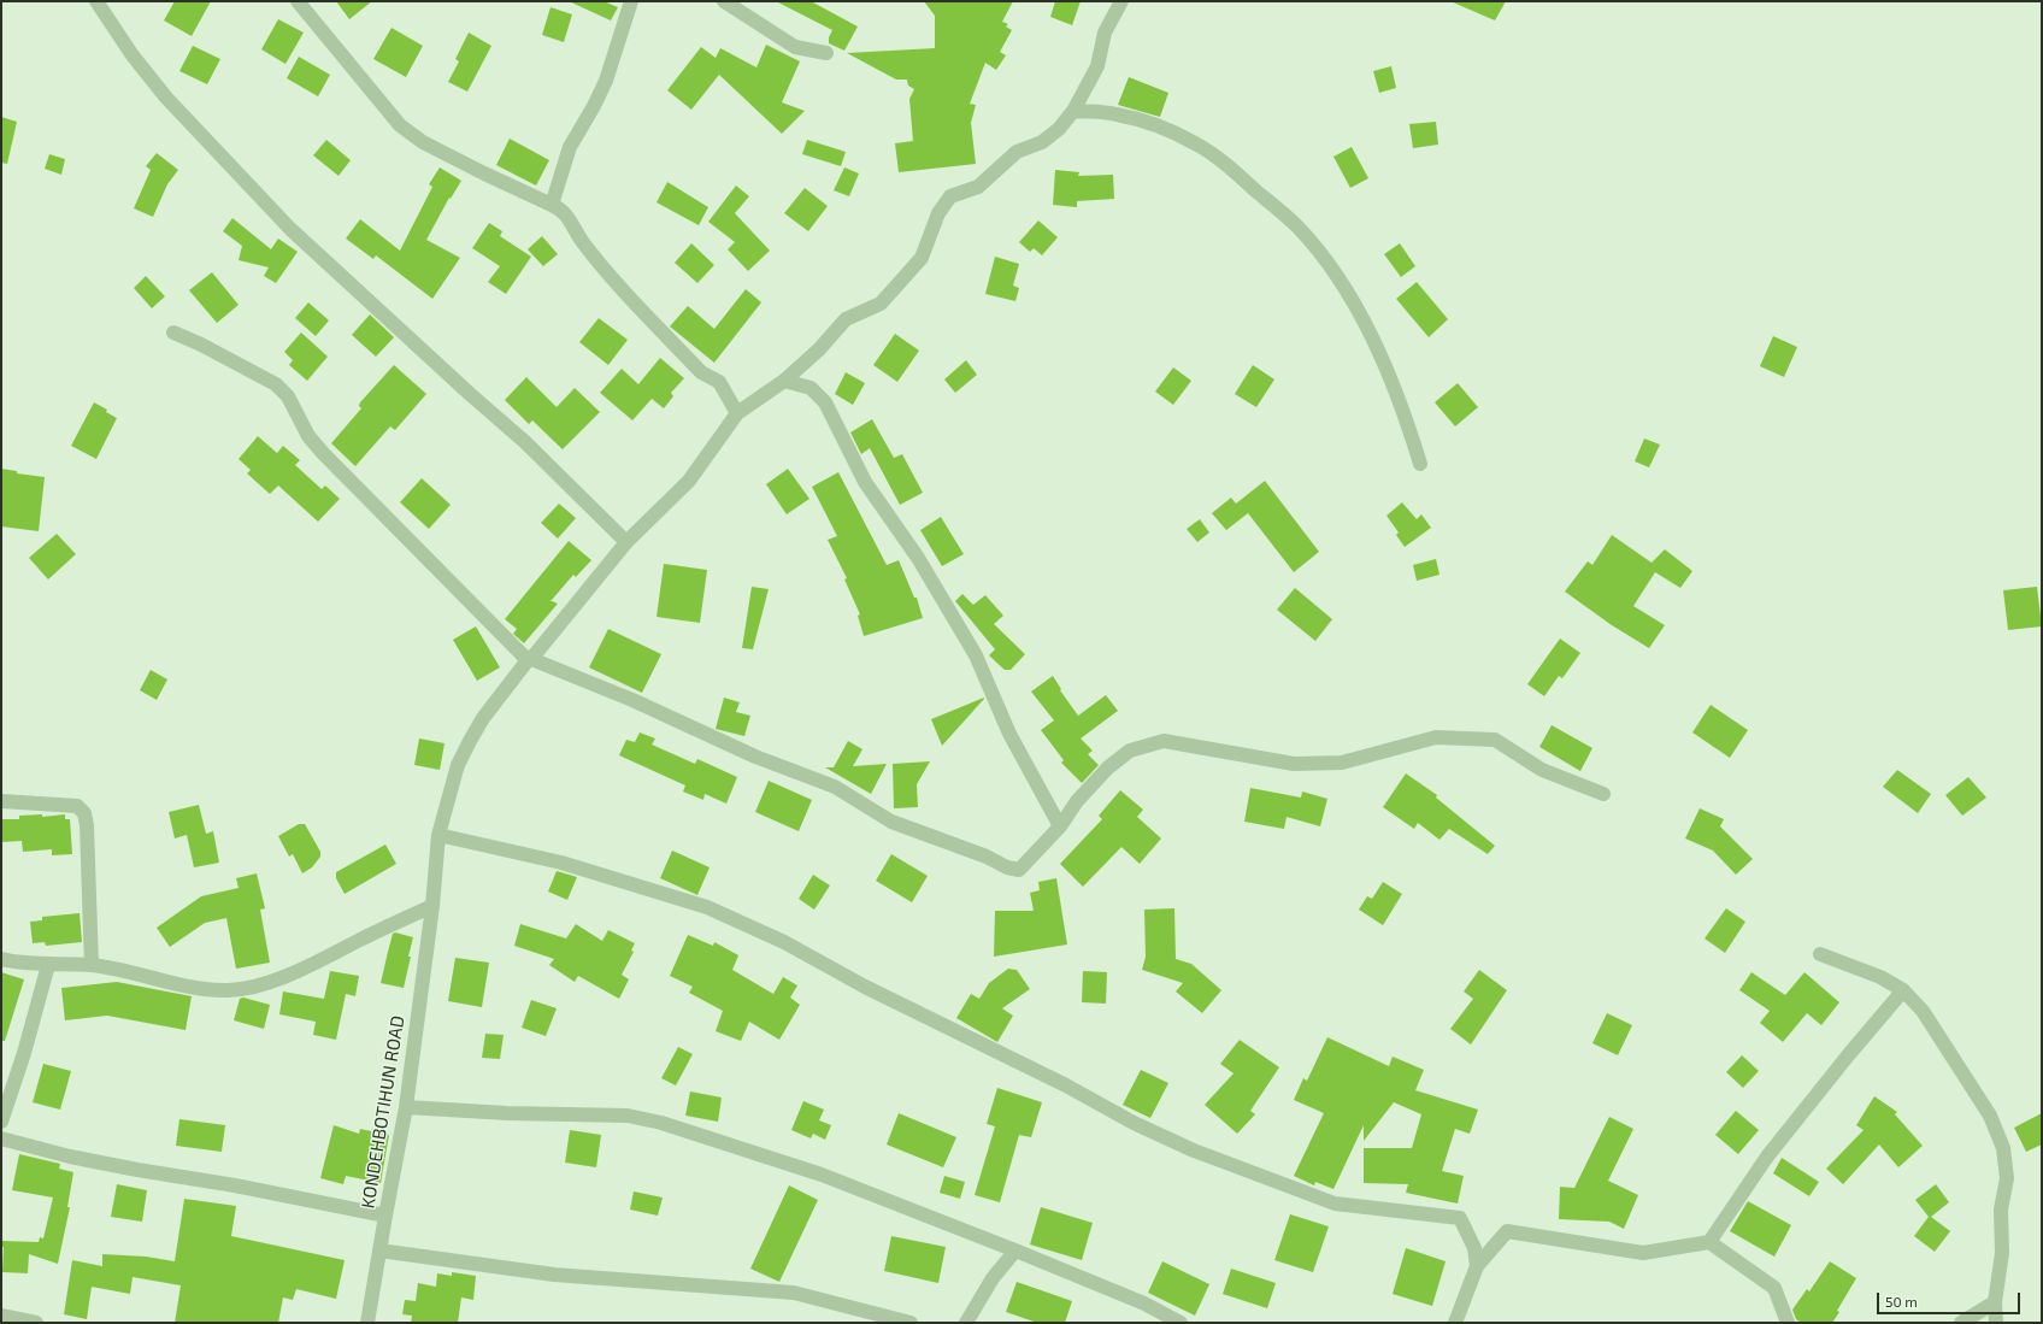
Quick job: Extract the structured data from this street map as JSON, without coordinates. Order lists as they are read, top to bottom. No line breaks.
{"streets":{"street":["KONDEHBOTIHUN ROAD"]},"scale_bar":"50 m"}
